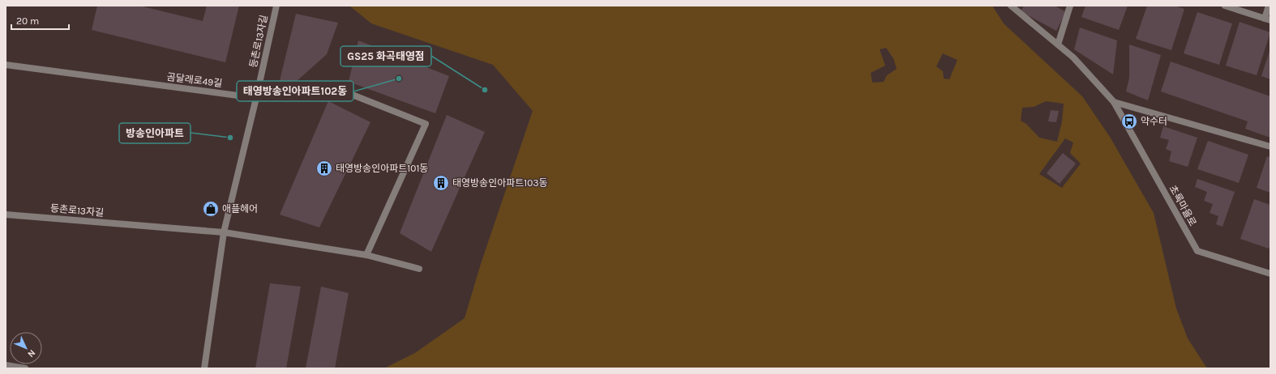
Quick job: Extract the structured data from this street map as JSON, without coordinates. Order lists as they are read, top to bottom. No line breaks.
{"streets":{"street":["등촌로13자길","곰달래로49길","초록마을로"]},"crossings":[["등촌로13자길","곰달래로49길"]],"places":{"other":["태영방송인아파트102동","GS25 화곡태영점","방송인아파트"],"bus stop":["약수터"],"building":["태영방송인아파트101동","태영방송인아파트103동"],"shop":["애플헤어"]},"scale_bar":"20 m","north":"bottom right"}
